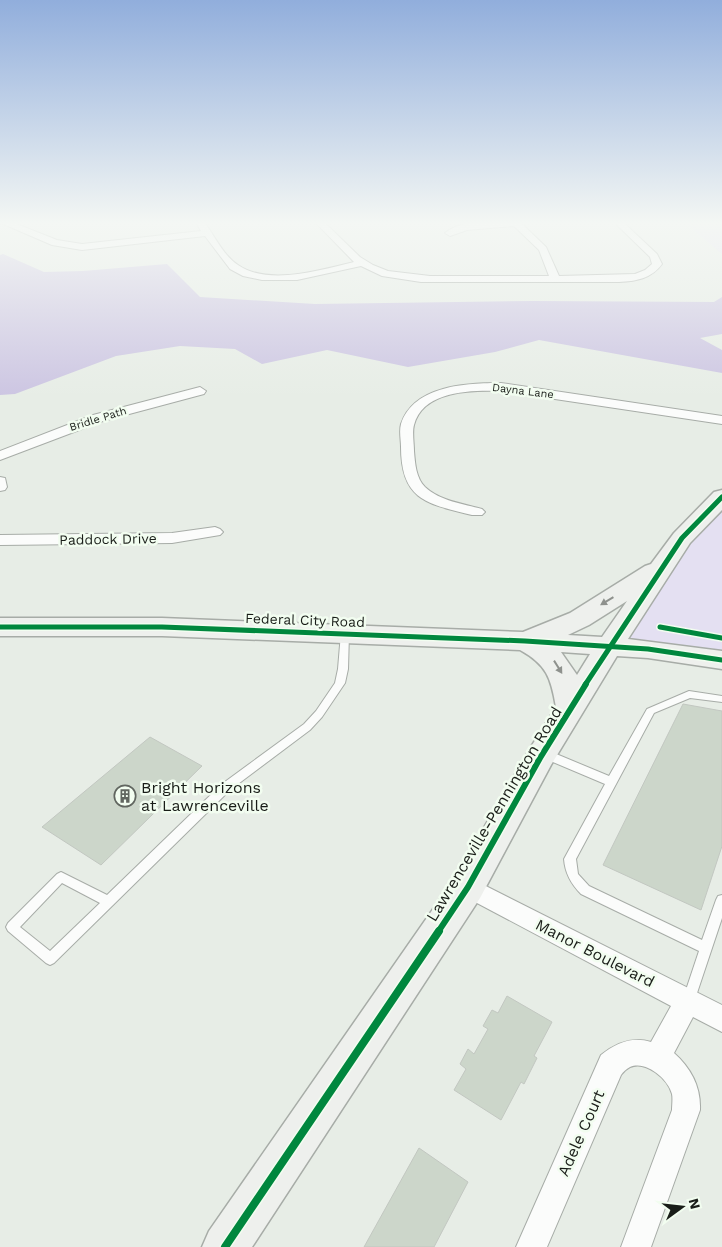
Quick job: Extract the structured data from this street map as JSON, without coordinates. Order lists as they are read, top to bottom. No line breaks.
{"streets":{"street":["Dayna Lane","Bridle Path","Paddock Drive","Federal City Road","Lawrenceville-Pennington Road","Manor Boulevard","Adele Court"]},"crossings":[["Federal City Road","Lawrenceville-Pennington Road"],["Lawrenceville-Pennington Road","Manor Boulevard"]],"places":{"building":["Bright Horizons at Lawrenceville"]},"north":"right"}
